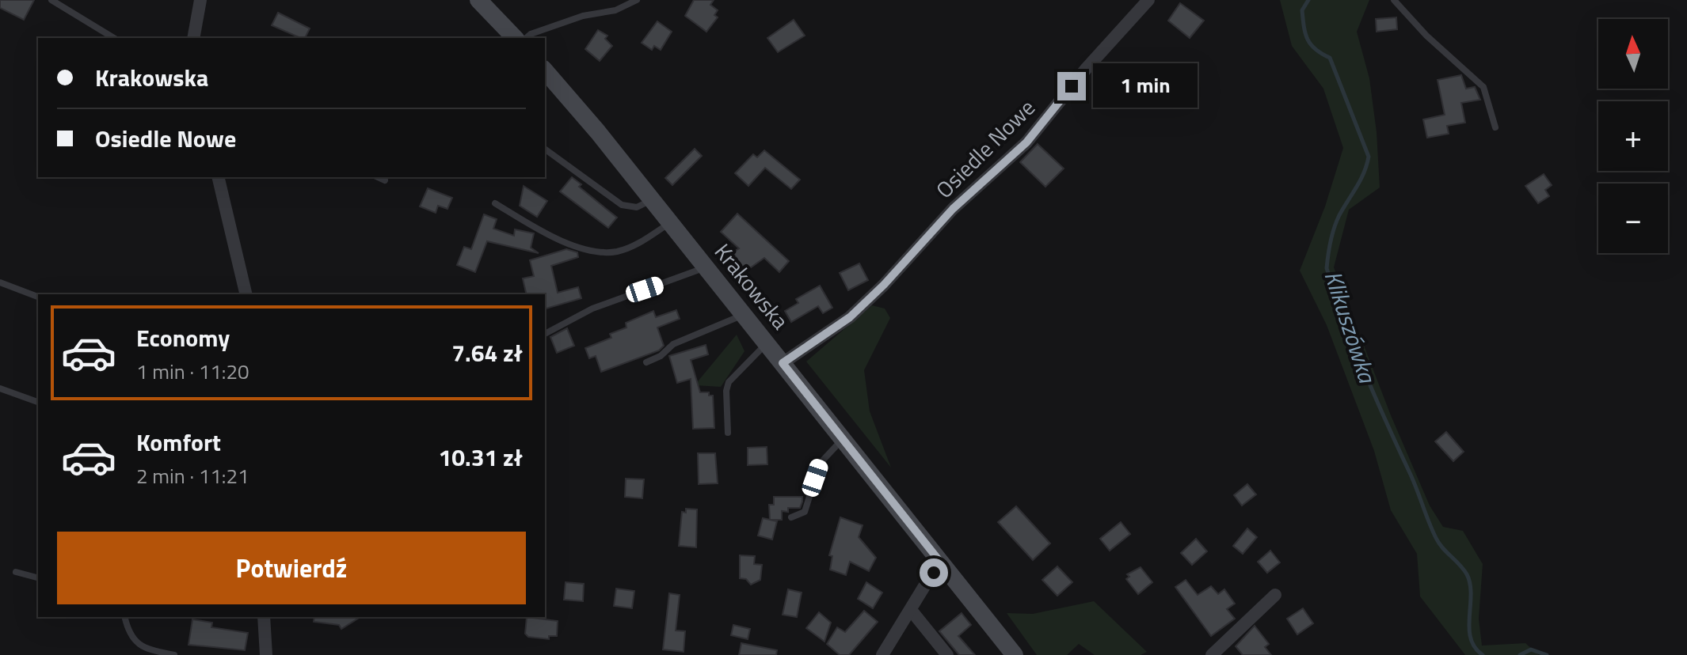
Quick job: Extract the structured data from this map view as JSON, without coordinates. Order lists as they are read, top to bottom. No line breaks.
{"streets":{"main road":["Krakowska"],"street":["Osiedle Nowe"]},"crossings":[["Osiedle Nowe","Krakowska"]],"water":["Klikuszówka"],"north":"top","page":{"map_buttons":["+","−"],"banner":["Krakowska","Osiedle Nowe"],"bubble":"1 min","list":[{"name":"Economy","note":"1 min · 11:20","value":"7.64 zł"},{"name":"Komfort","note":"2 min · 11:21","value":"10.31 zł"}],"buttons":"Potwierdź"}}
